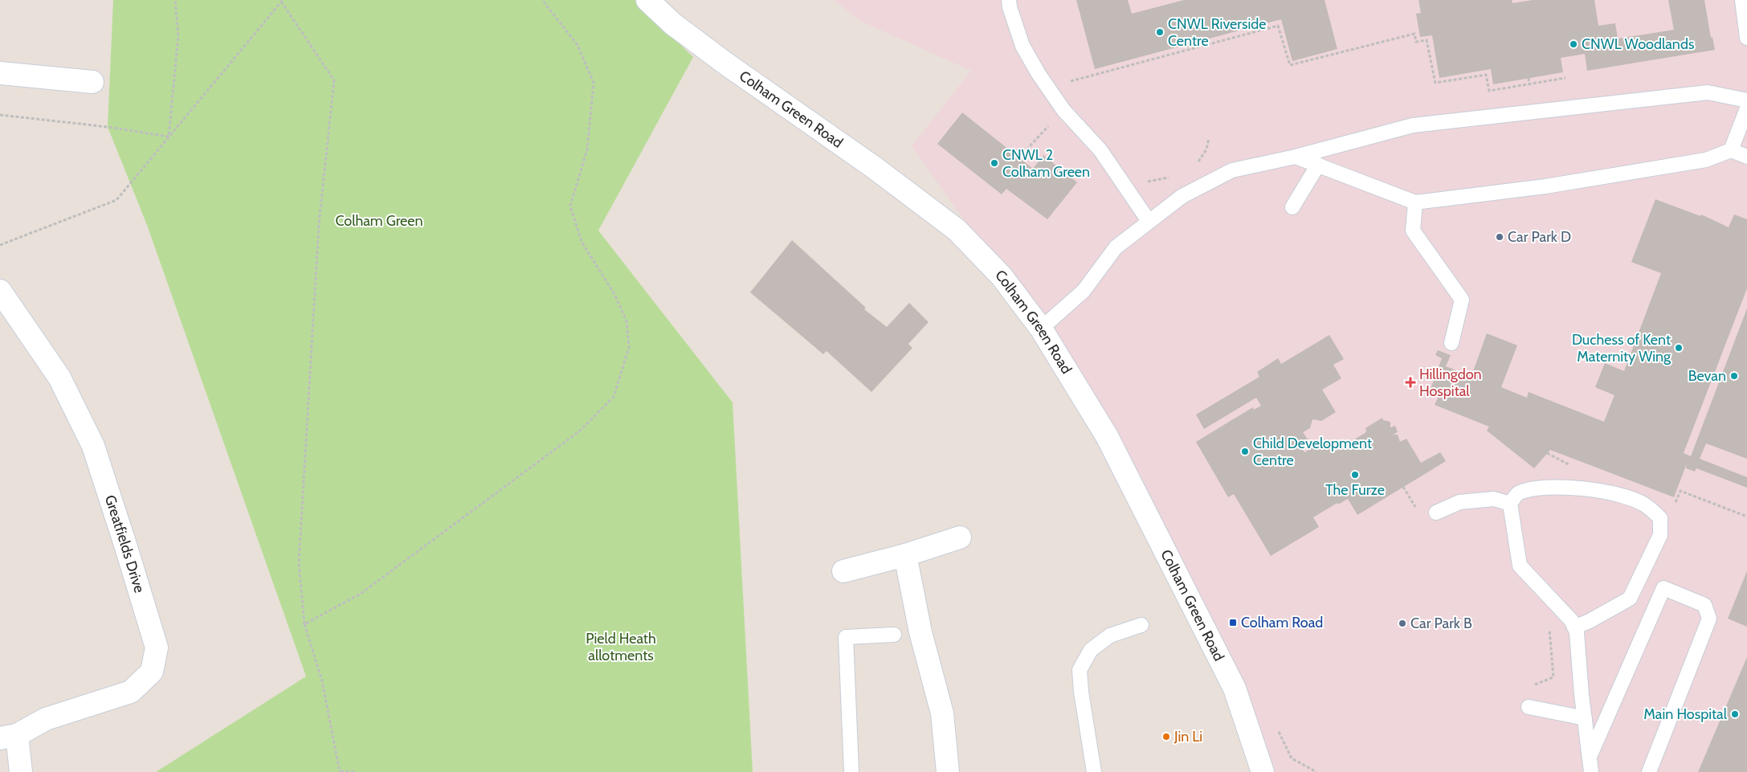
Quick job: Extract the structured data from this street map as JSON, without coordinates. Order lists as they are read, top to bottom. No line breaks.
{"streets":{"street":["Colham Green Road","Greatfields Drive"]},"parks":["Colham Green","Pield Heath allotments"],"places":{"other":["CNWL Riverside Centre","CNWL Woodlands","CNWL 2 Colham Green","Car Park D","Duchess of Kent Maternity Wing","Bevan","Child Development Centre","The Furze","Car Park B","Main Hospital","Jin Li"],"health":["Hillingdon Hospital"],"transit":["Colham Road"]}}
